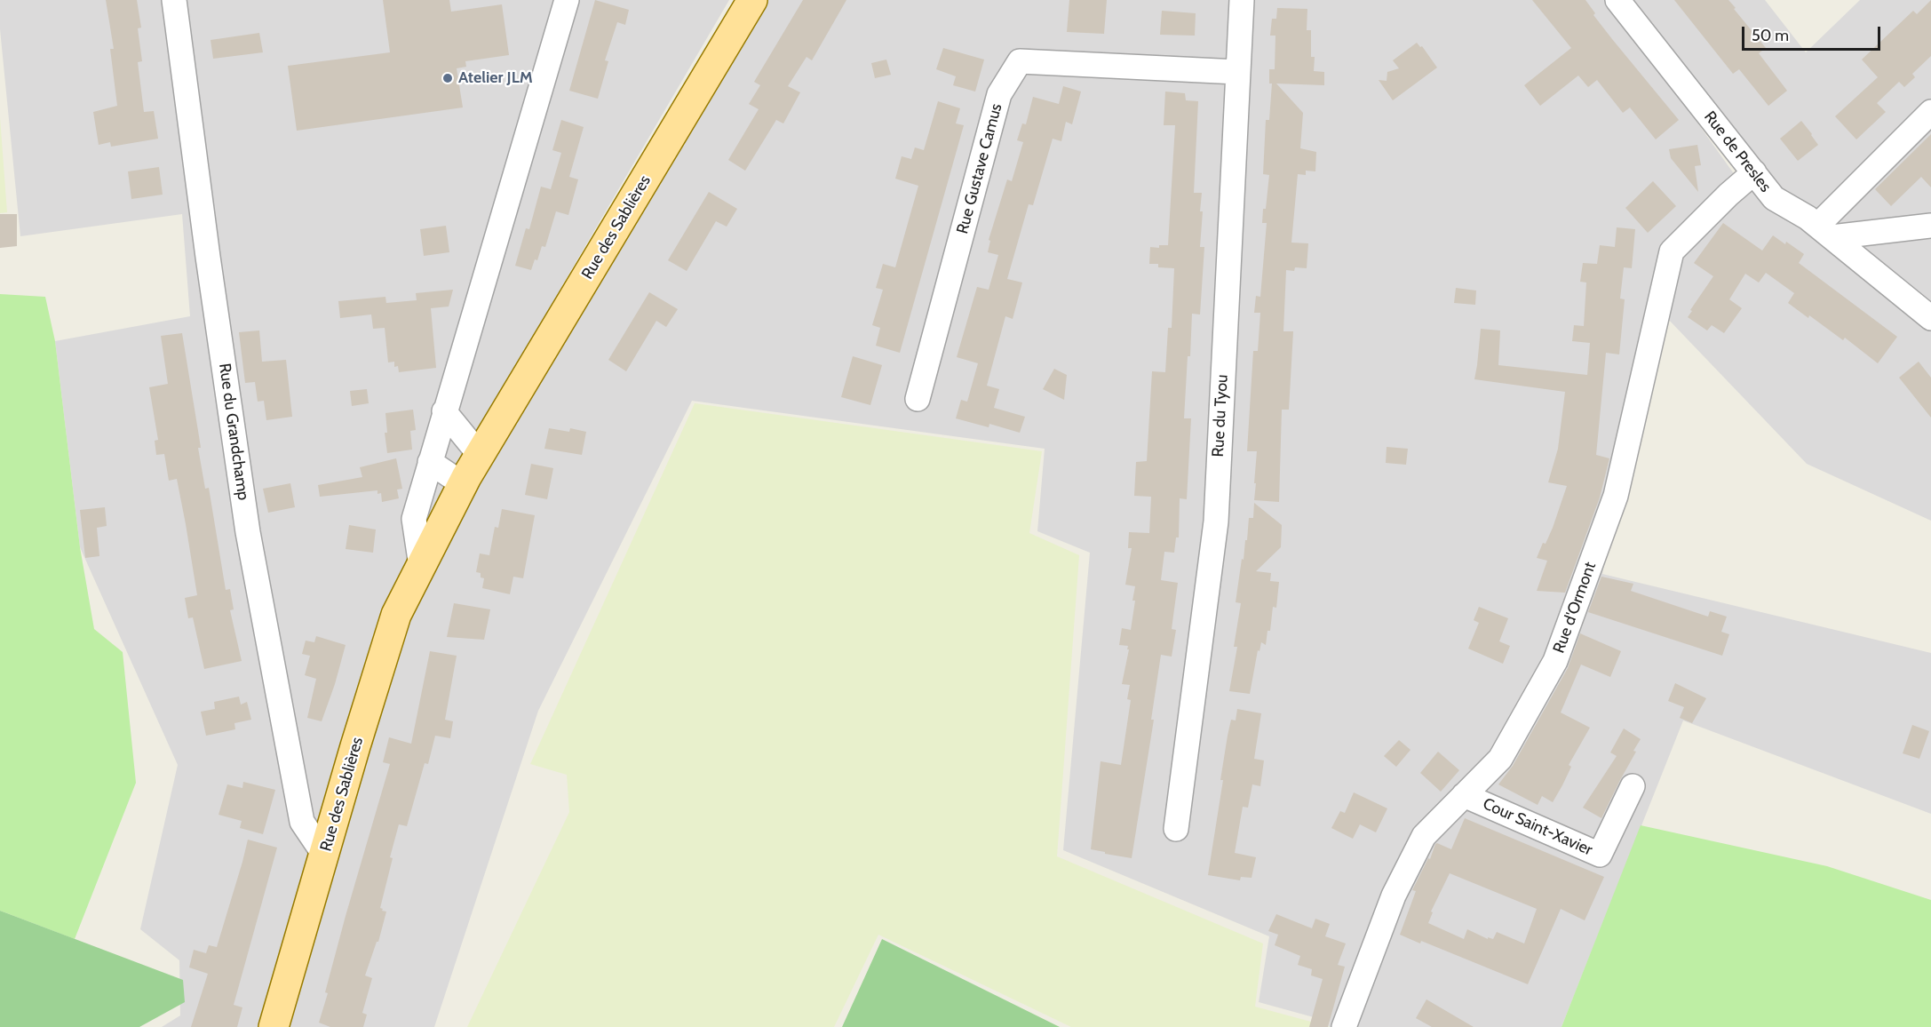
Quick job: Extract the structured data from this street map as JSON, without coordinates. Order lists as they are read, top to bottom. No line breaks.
{"streets":{"main road":["Rue des Sablières"],"street":["Rue de Presles","Rue Gustave Camus","Rue du Tyou","Rue du Grandchamp","Rue d'Ormont","Cour Saint-Xavier"]},"crossings":[["Rue de Presles","Rue d'Ormont"],["Rue Gustave Camus","Rue du Tyou"],["Rue des Sablières","Rue du Grandchamp"],["Rue d'Ormont","Cour Saint-Xavier"]],"places":["Atelier JLM"],"scale_bar":"50 m"}
